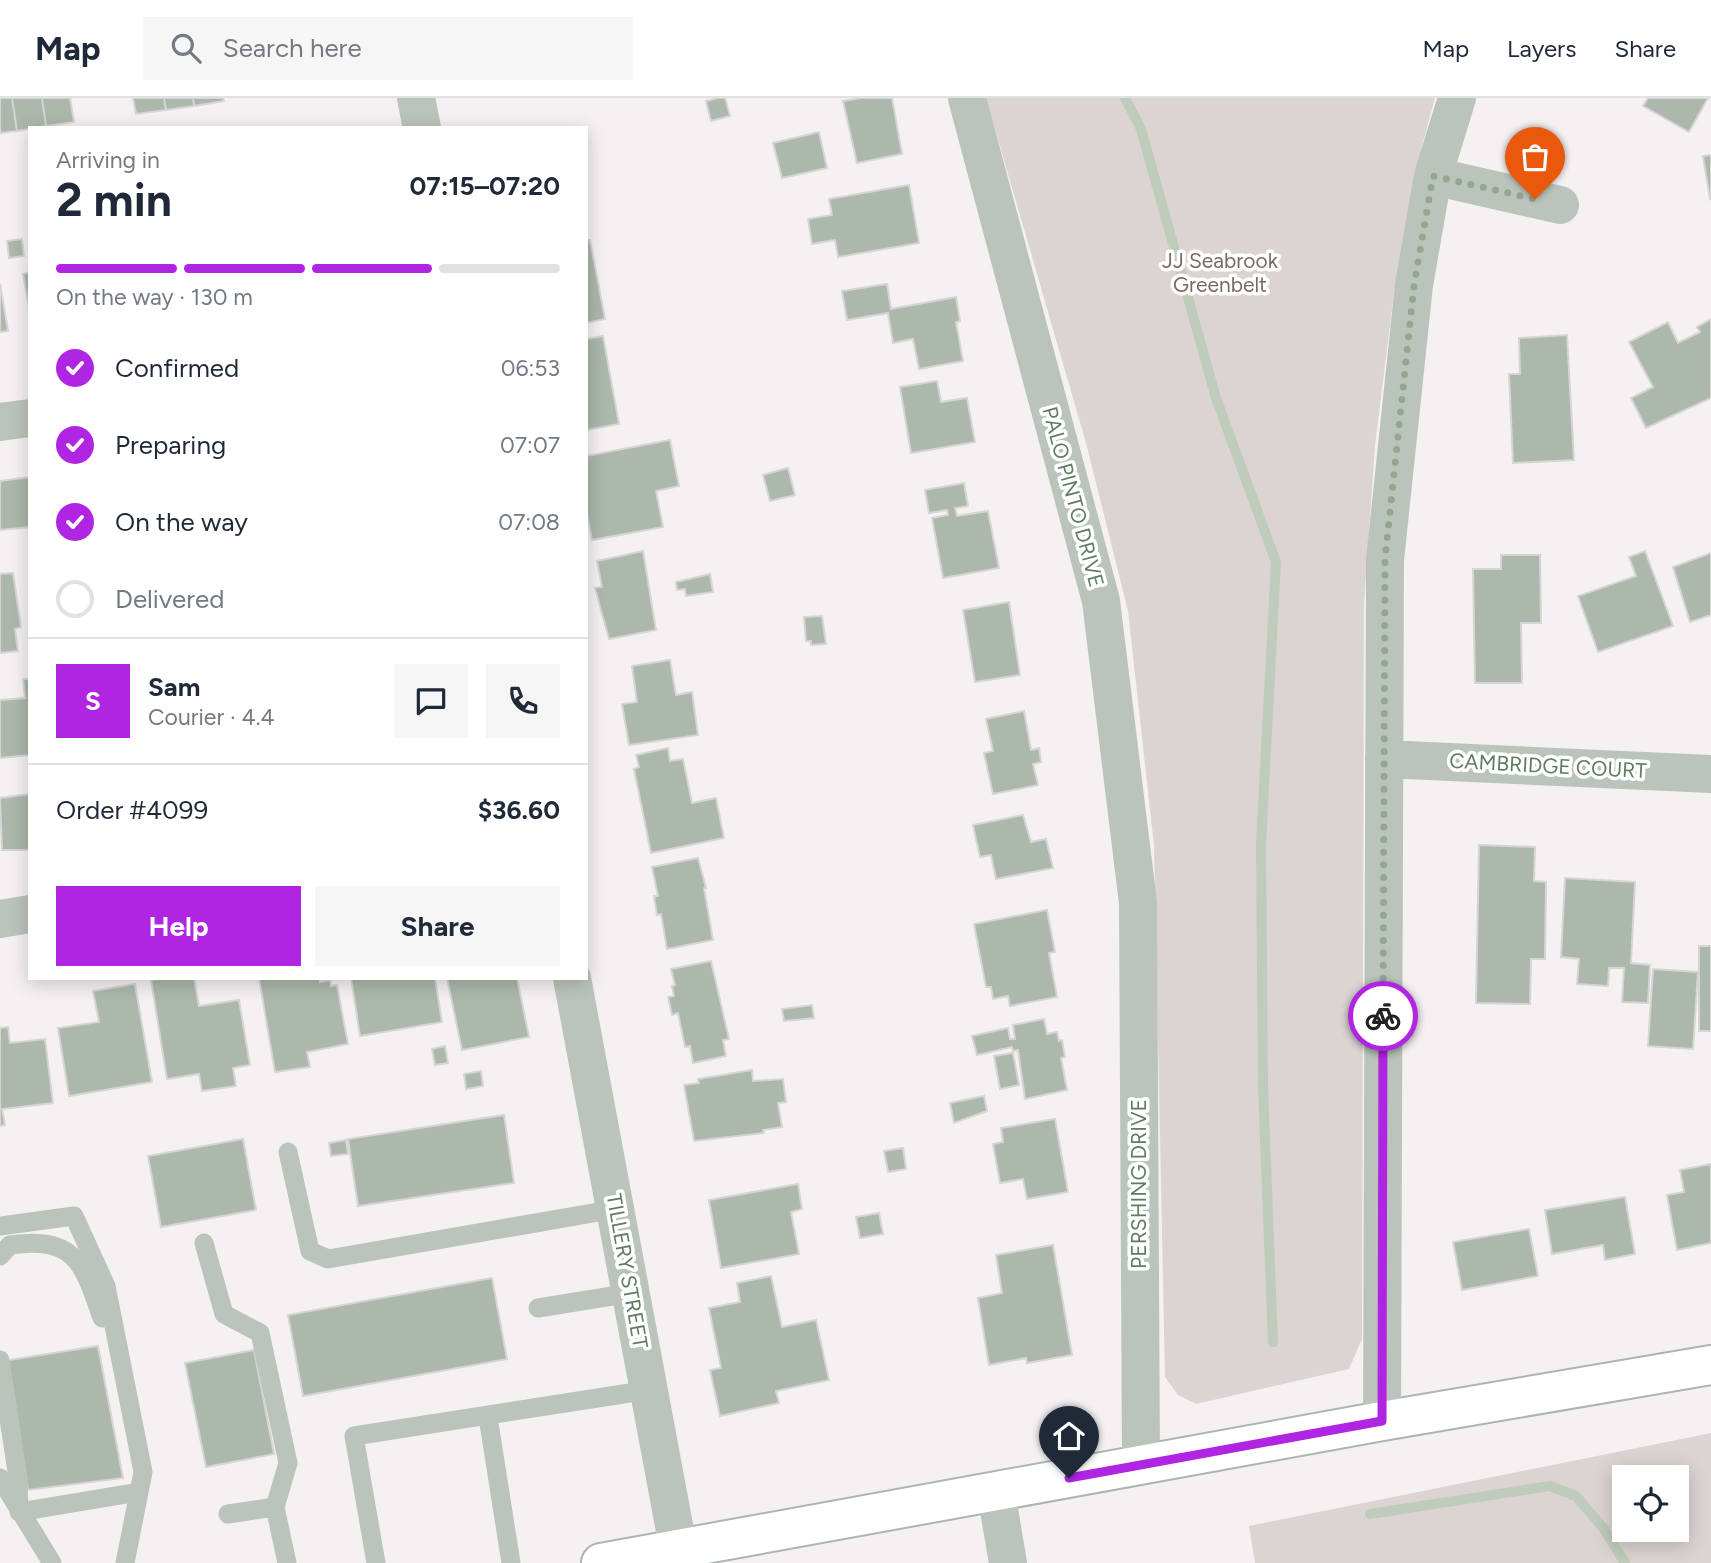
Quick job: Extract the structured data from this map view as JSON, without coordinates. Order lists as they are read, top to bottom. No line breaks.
{"streets":{"street":["PALO PINTO DRIVE","CAMBRIDGE COURT","PERSHING DRIVE","TILLERY STREET"]},"crossings":[["PALO PINTO DRIVE","PERSHING DRIVE"]],"parks":["JJ Seabrook Greenbelt"],"page":{"header":"Map","search":"Search here","nav":["Map","Layers","Share"],"heading":["2 min","Arriving in","07:15–07:20"],"panel":["Sam","Courier · 4.4","Order #4099","$36.60"],"bar":"On the way · 130 m","list":[["Confirmed","06:53"],["Preparing","07:07"],["On the way","07:08"],"Delivered"],"round":"S","buttons":["Help","Share"]}}
